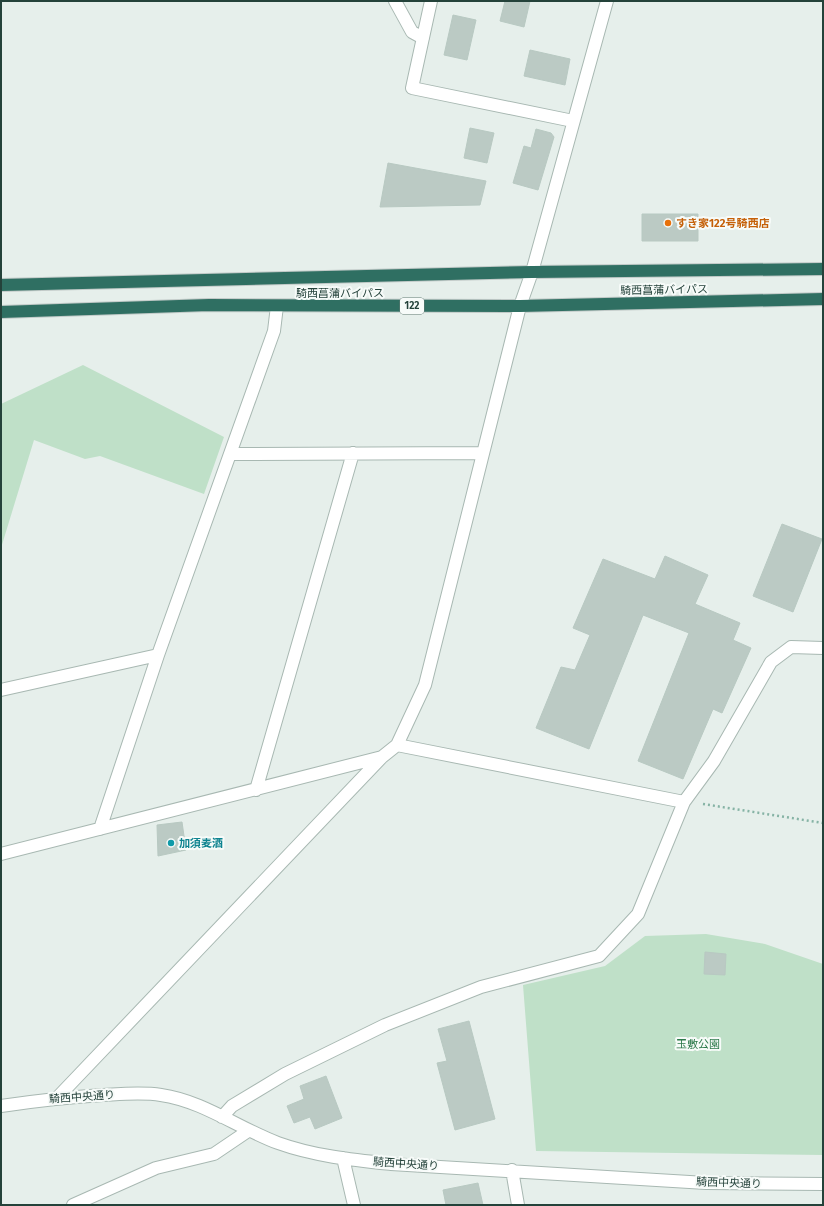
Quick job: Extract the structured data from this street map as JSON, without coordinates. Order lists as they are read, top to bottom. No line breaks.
{"streets":{"highway":["騎西菖蒲バイパス","122"],"street":["騎西中央通り"]},"parks":["玉敷公園"],"places":["すき家122号騎西店","加須麦酒"]}
